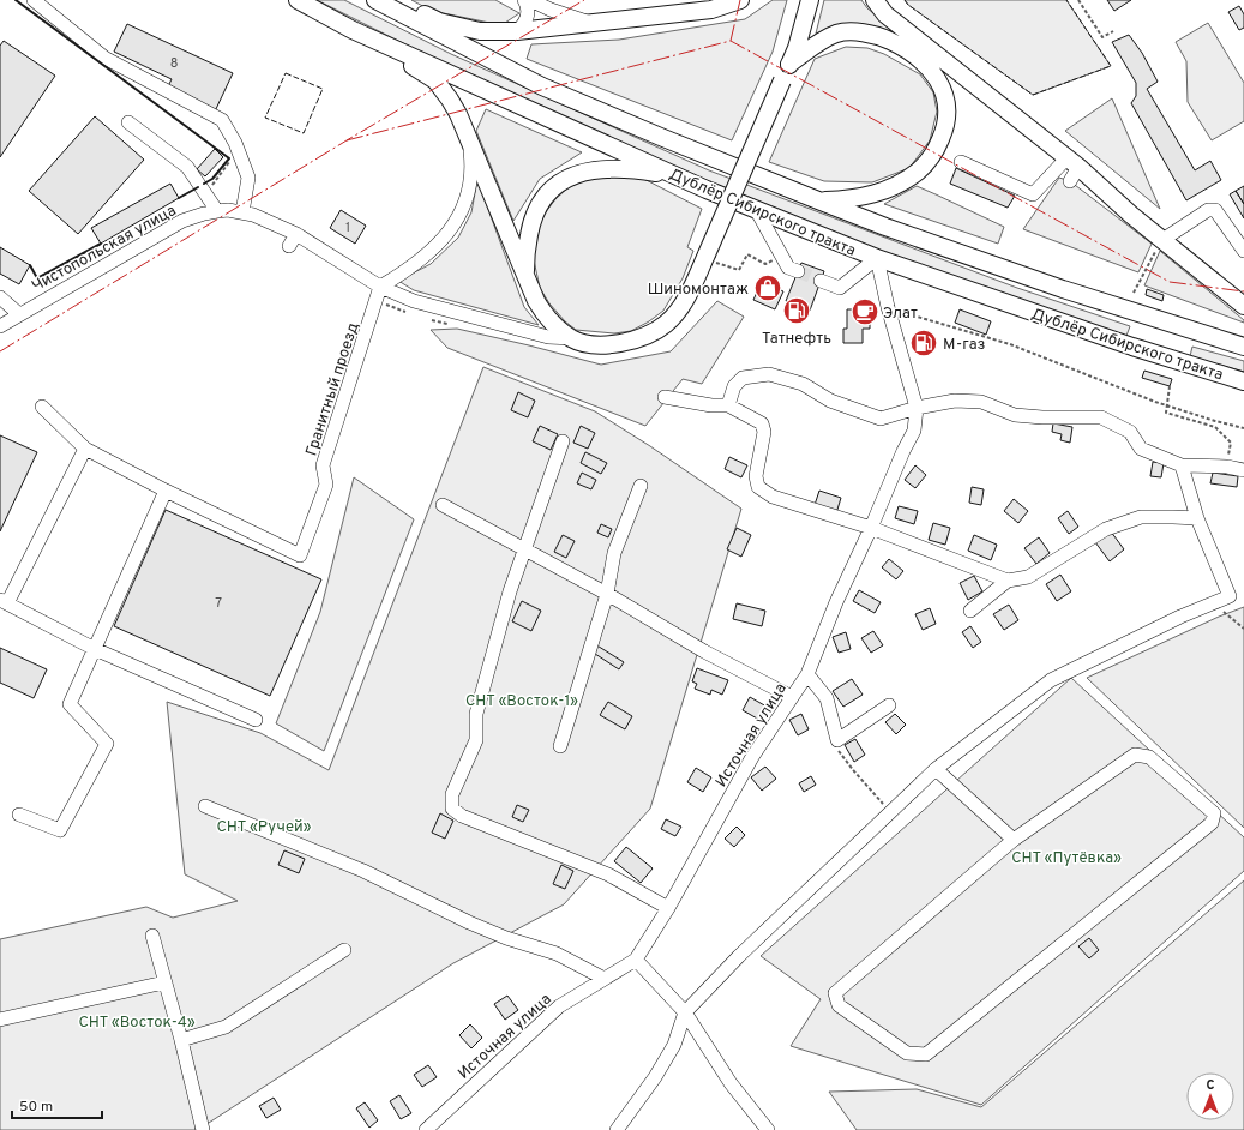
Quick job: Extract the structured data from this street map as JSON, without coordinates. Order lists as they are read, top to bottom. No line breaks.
{"streets":{"main road":["Дублёр Сибирского тракта"],"street":["Чистопольская улица","Гранитный проезд","Источная улица"]},"crossings":[["Дублёр Сибирского тракта","Источная улица"],["Чистопольская улица","Гранитный проезд"]],"parks":["СНТ «Восток-1»","СНТ «Ручей»","СНТ «Путёвка»","СНТ «Восток-4»"],"places":{"shop":["Шиномонтаж"],"fuel station":["Татнефть","М-газ"],"cafe":["Элат"]},"house_numbers":["8","1","7"],"scale_bar":"50 m","north":"top"}
